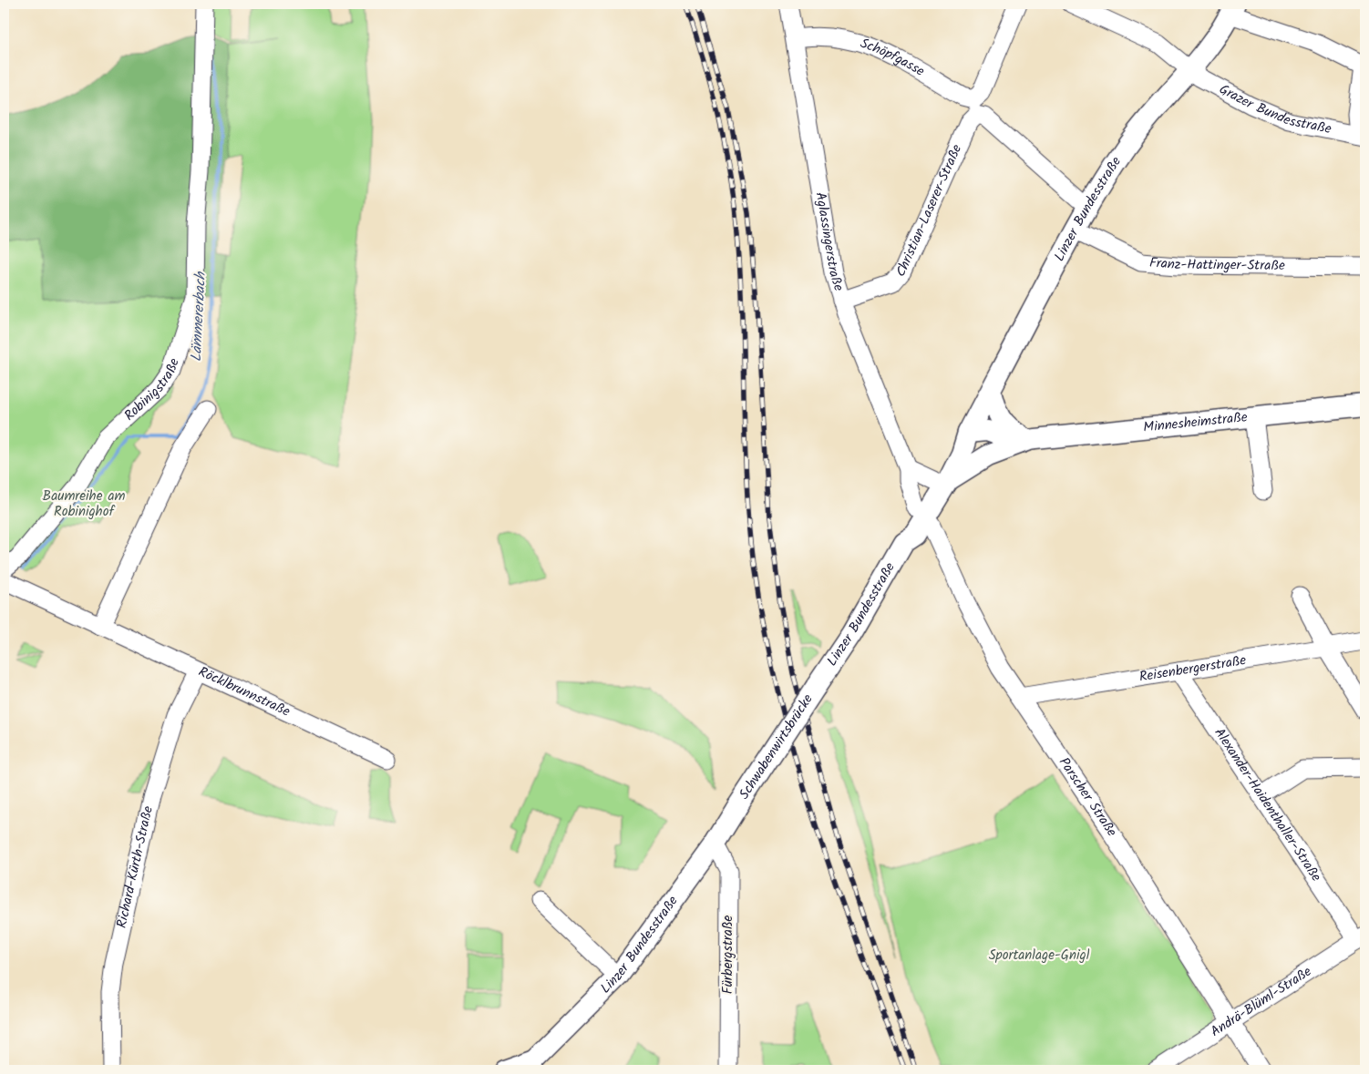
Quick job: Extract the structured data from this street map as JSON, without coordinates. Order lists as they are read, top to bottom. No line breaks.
{"streets":{"main road":["Linzer Bundesstraße","Minnesheimstraße","Schwabenwirtsbrücke"],"street":["Schöpfgasse","Grazer Bundesstraße","Christian-Laserer-Straße","Aglassingerstraße","Franz-Hattinger-Straße","Robinigstraße","Reisenbergerstraße","Röcklbrunnstraße","Parscher Straße","Alexander-Haidenthaller-Straße","Richard-Kürth-Straße","Fürbergstraße","Andrä-Blüml-Straße"]},"crossings":[["Schöpfgasse","Aglassingerstraße"],["Grazer Bundesstraße","Linzer Bundesstraße"],["Linzer Bundesstraße","Christian-Laserer-Straße"],["Linzer Bundesstraße","Aglassingerstraße"],["Linzer Bundesstraße","Franz-Hattinger-Straße"],["Linzer Bundesstraße","Minnesheimstraße"],["Linzer Bundesstraße","Schwabenwirtsbrücke"],["Linzer Bundesstraße","Parscher Straße"],["Linzer Bundesstraße","Fürbergstraße"],["Christian-Laserer-Straße","Aglassingerstraße"],["Aglassingerstraße","Parscher Straße"],["Reisenbergerstraße","Parscher Straße"],["Reisenbergerstraße","Alexander-Haidenthaller-Straße"],["Röcklbrunnstraße","Richard-Kürth-Straße"],["Parscher Straße","Andrä-Blüml-Straße"],["Alexander-Haidenthaller-Straße","Andrä-Blüml-Straße"]],"water":["Lämmererbach"],"parks":["Baumreihe am Robinighof","Sportanlage-Gnigl"]}
